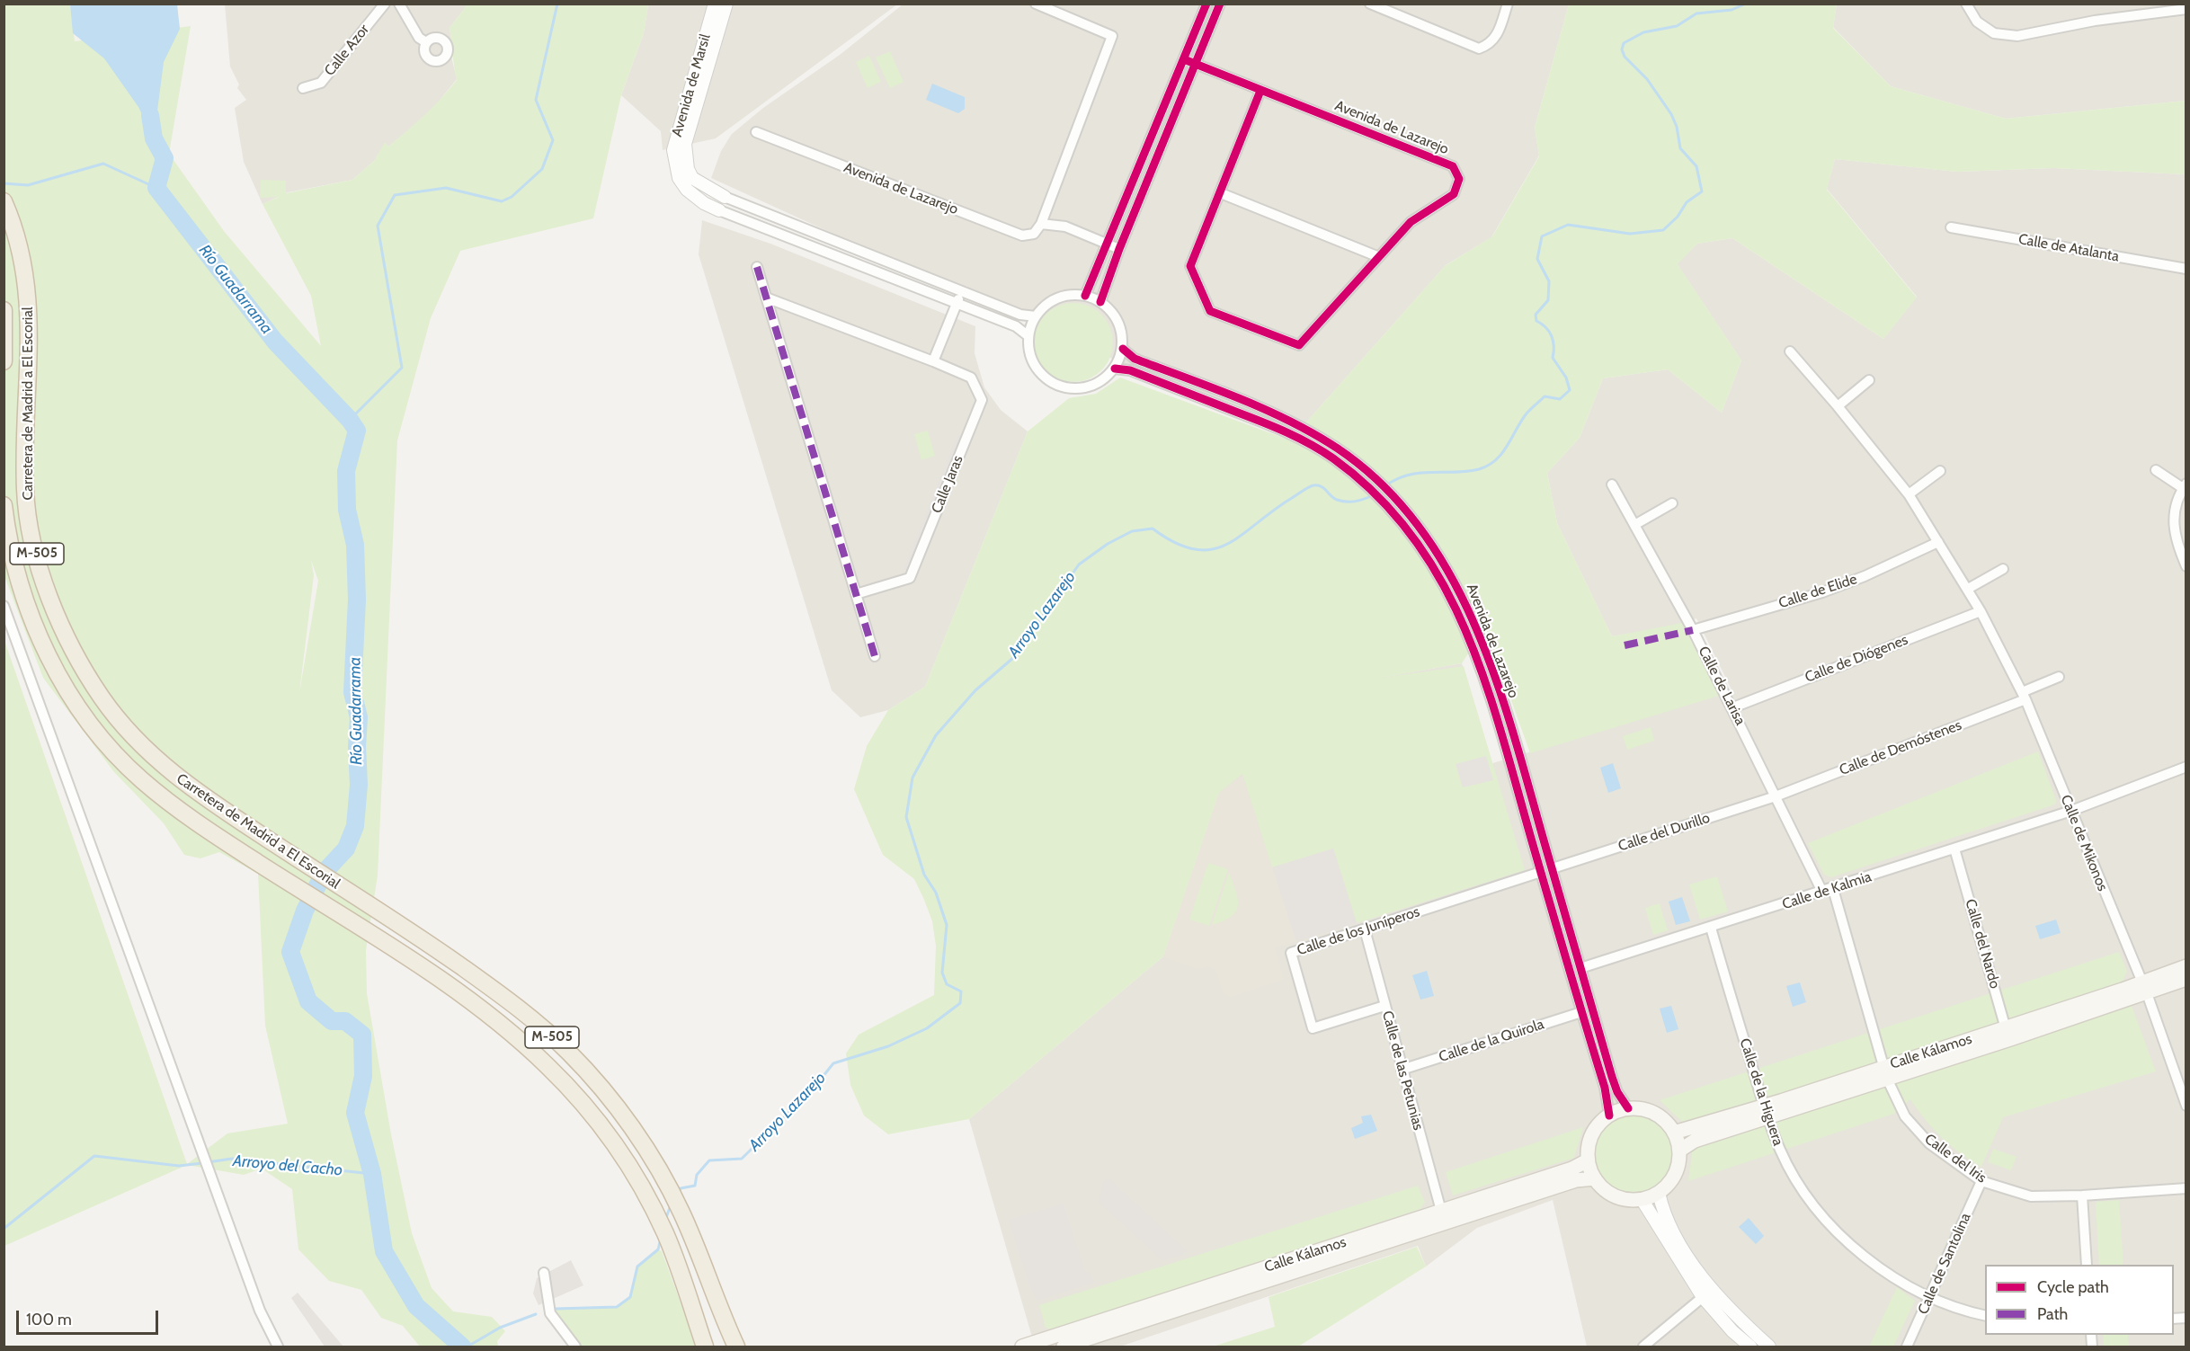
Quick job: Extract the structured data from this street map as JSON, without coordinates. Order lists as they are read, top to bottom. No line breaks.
{"streets":{"highway":["Carretera de Madrid a El Escorial","M-505"],"main road":["Calle Kálamos"],"street":["Calle Azor","Avenida de Marsil","Avenida de Lazarejo","Calle de Atalanta","Calle Jaras","Calle de Elide","Calle de Diógenes","Calle de Larisa","Calle de Demóstenes","Calle del Durillo","Calle de Mikonos","Calle de Kalmia","Calle de los Juníperos","Calle del Nardo","Calle de la Quirola","Calle de las Petunias","Calle de la Higuera","Calle del Iris","Calle de Santolina"]},"crossings":[["Avenida de Lazarejo","Calle del Durillo"],["Avenida de Lazarejo","Calle de Kalmia"],["Avenida de Lazarejo","Calle de los Juníperos"],["Avenida de Lazarejo","Calle de la Quirola"],["Avenida de Lazarejo","Calle Kálamos"],["Calle de Elide","Calle de Larisa"],["Calle de Elide","Calle de Mikonos"],["Calle de Diógenes","Calle de Larisa"],["Calle de Diógenes","Calle de Mikonos"],["Calle de Larisa","Calle de Demóstenes"],["Calle de Larisa","Calle del Durillo"],["Calle de Larisa","Calle de Kalmia"],["Calle de Demóstenes","Calle del Durillo"],["Calle de Demóstenes","Calle de Mikonos"],["Calle de Mikonos","Calle de Kalmia"],["Calle de Mikonos","Calle Kálamos"],["Calle de Kalmia","Calle del Nardo"],["Calle de Kalmia","Calle de la Higuera"],["Calle de Kalmia","Calle del Iris"],["Calle de los Juníperos","Calle de las Petunias"],["Calle del Nardo","Calle Kálamos"],["Calle de la Quirola","Calle de las Petunias"],["Calle Kálamos","Calle de las Petunias"],["Calle Kálamos","Calle de la Higuera"],["Calle Kálamos","Calle del Iris"],["Calle de la Higuera","Calle de Santolina"],["Calle del Iris","Calle de Santolina"]],"water":["Río Guadarrama","Arroyo Lazarejo","Arroyo del Cacho"],"legend":["Cycle path","Path"],"scale_bar":"100 m"}
